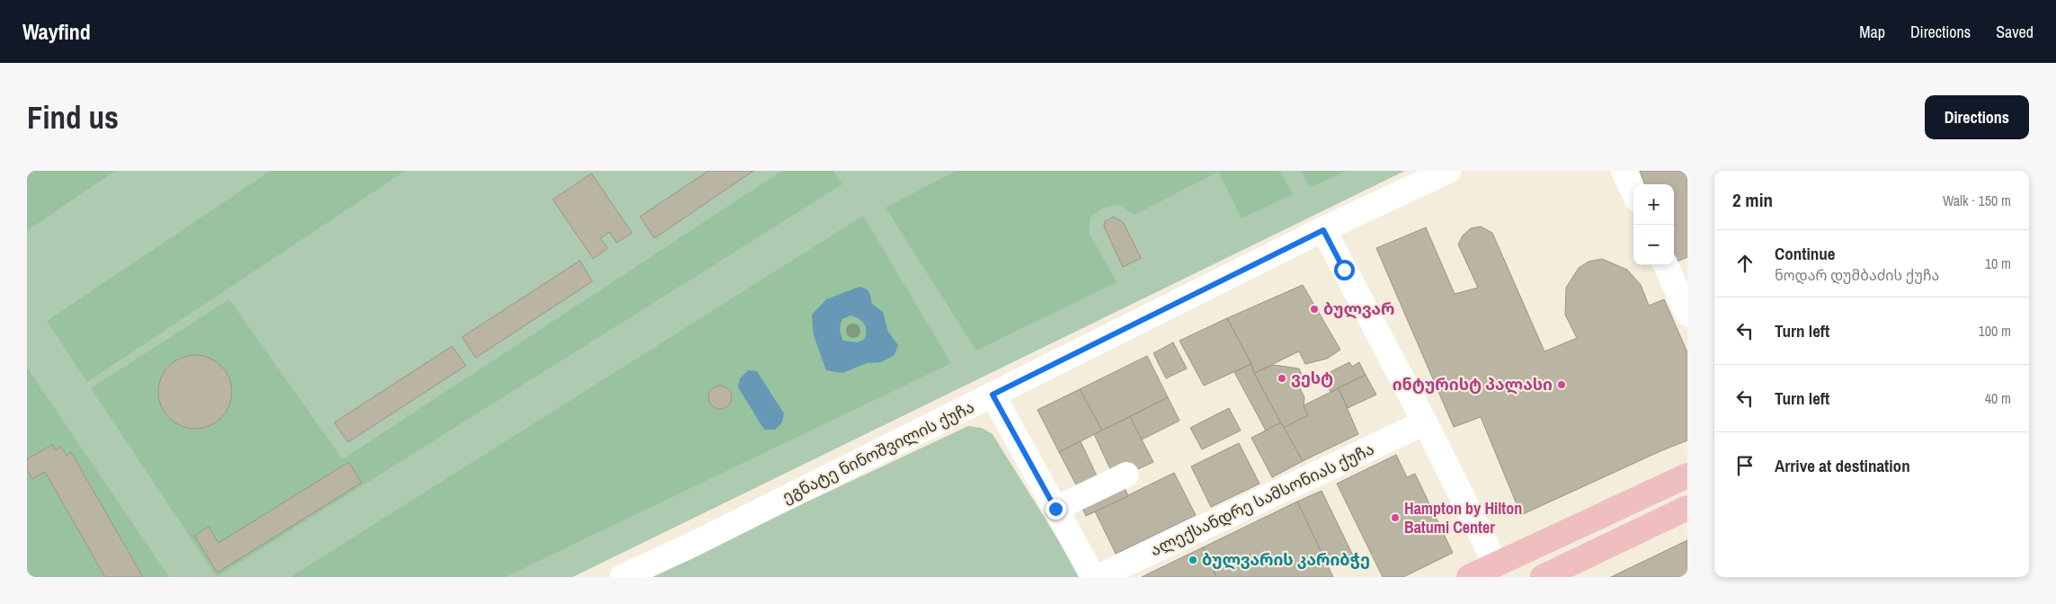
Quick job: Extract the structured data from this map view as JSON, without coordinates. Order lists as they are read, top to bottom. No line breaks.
{"streets":{"street":["ეგნატე ნინოშვილის ქუჩა","ალექსანდრე სამსონიას ქუჩა"]},"places":["ბულვარ","ვესტ","ინტურისტ პალასი","Hampton by Hilton Batumi Center","ბულვარის კარიბჭე"],"page":{"header":"Wayfind","nav":["Map","Directions","Saved"],"buttons":"Directions","title":"Find us","heading":["2 min","Walk · 150 m"],"map_buttons":["+","−"],"list":[["Continue","ნოდარ დუმბაძის ქუჩა","10 m"],["Turn left","100 m"],["Turn left","40 m"],"Arrive at destination"]}}
